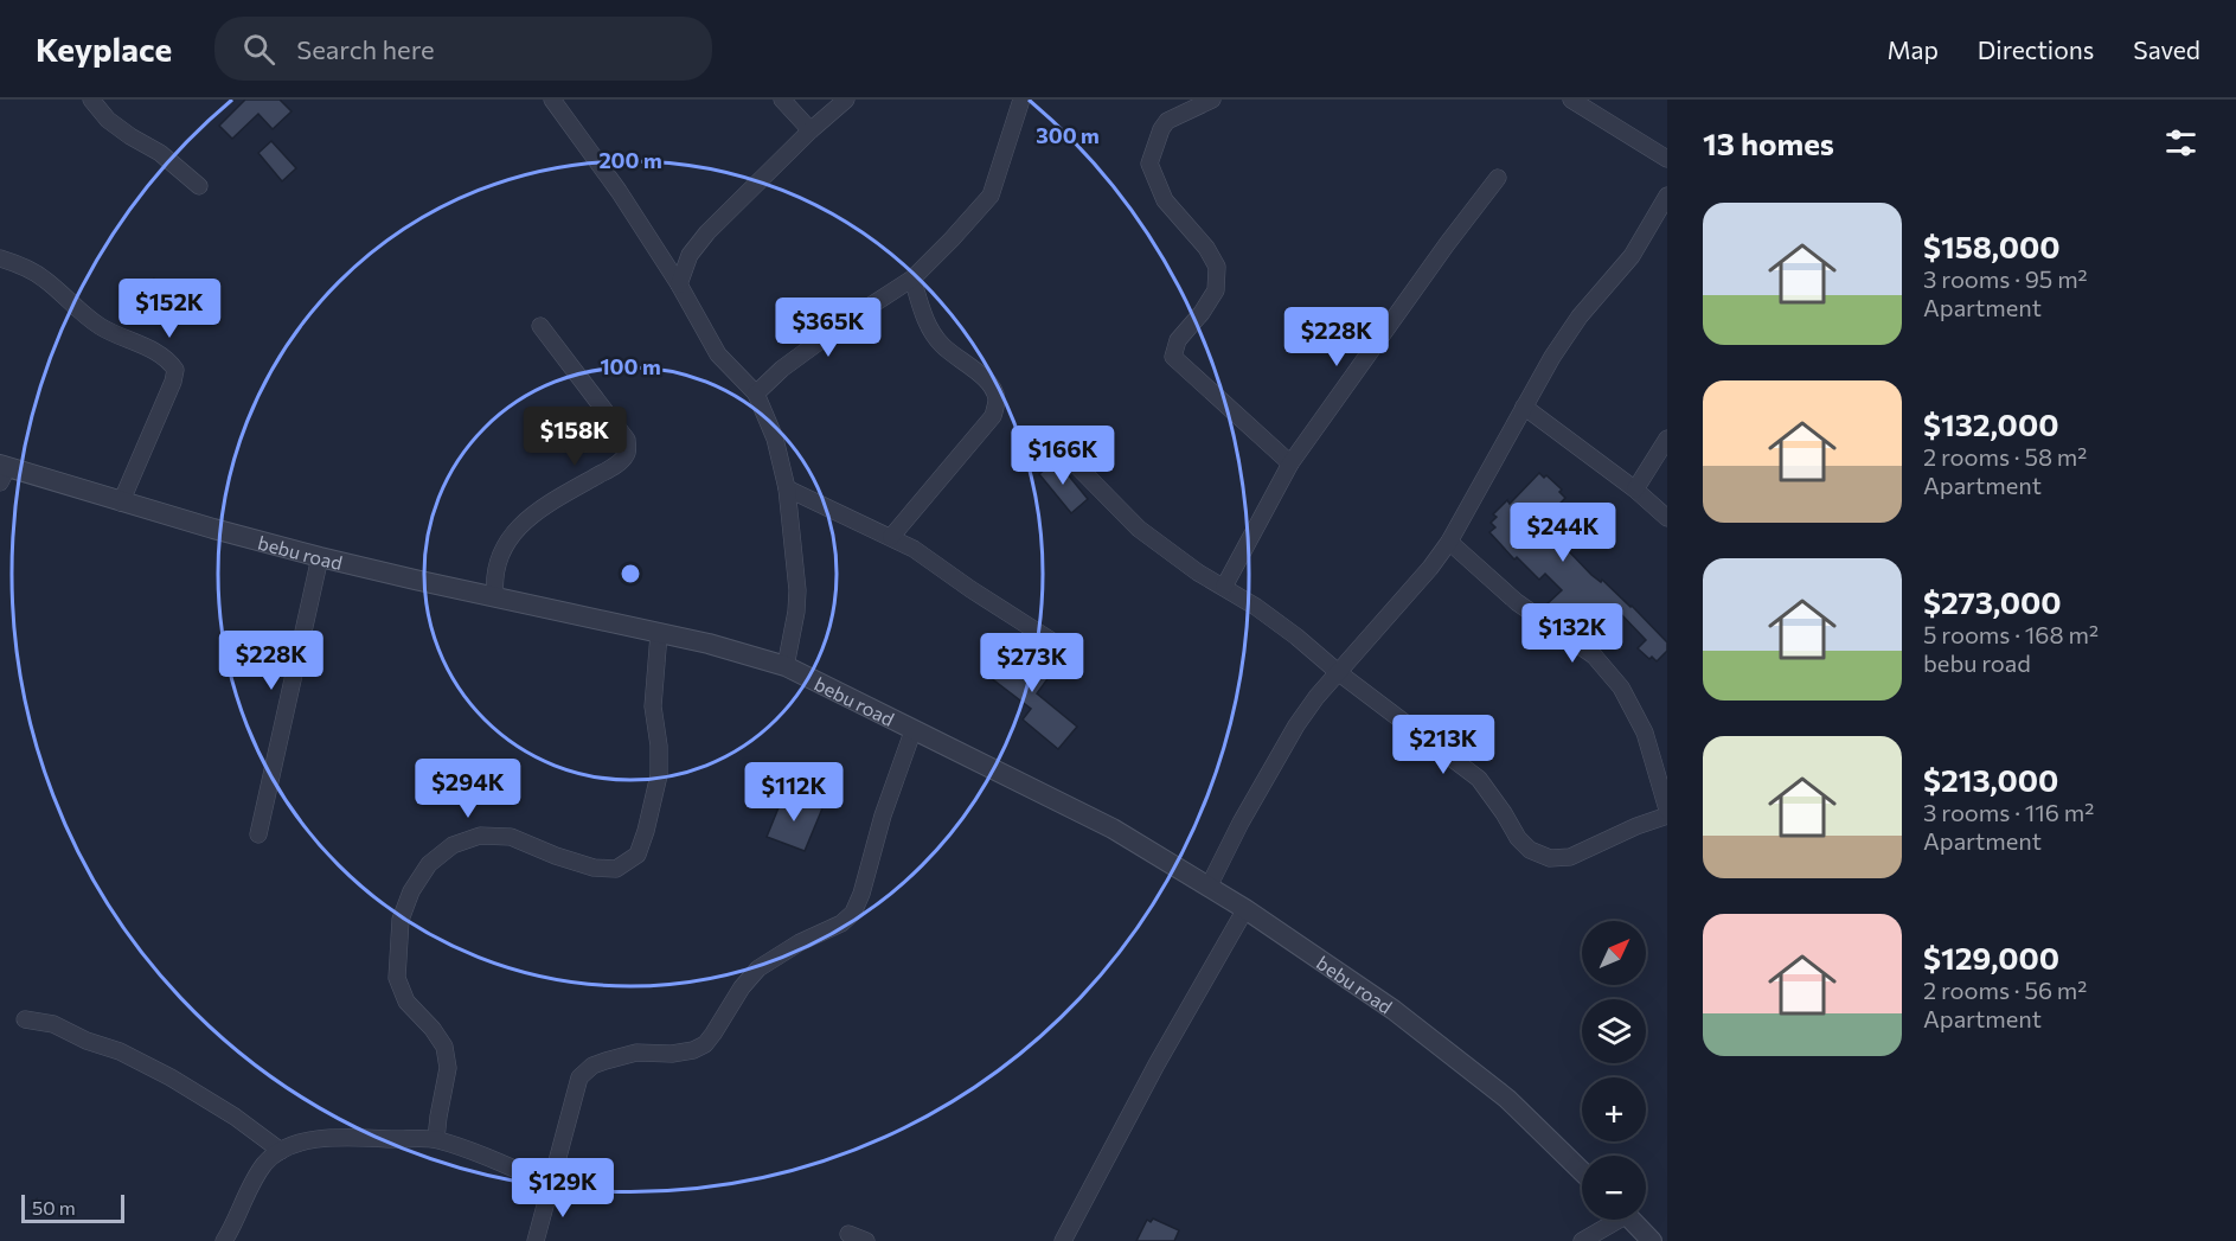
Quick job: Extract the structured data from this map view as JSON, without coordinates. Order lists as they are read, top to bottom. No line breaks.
{"streets":{"street":["bebu road"]},"scale_bar":"50 m","north":"top right","page":{"header":"Keyplace","search":"Search here","nav":["Map","Directions","Saved"],"heading":"13 homes","list":[{"name":"$158,000","note":"3 rooms · 95 m² · Apartment"},{"name":"$132,000","note":"2 rooms · 58 m² · Apartment"},{"name":"$273,000","note":"5 rooms · 168 m² · bebu road"},{"name":"$213,000","note":"3 rooms · 116 m² · Apartment"},{"name":"$129,000","note":"2 rooms · 56 m² · Apartment"}],"price":["$152K","$365K","$228K","$158K","$166K","$244K","$132K","$228K","$273K","$213K","$294K","$112K","$129K"],"map_buttons":["+","−"],"scale":"50 m"},"rings":["300 m","200 m","100 m"]}
